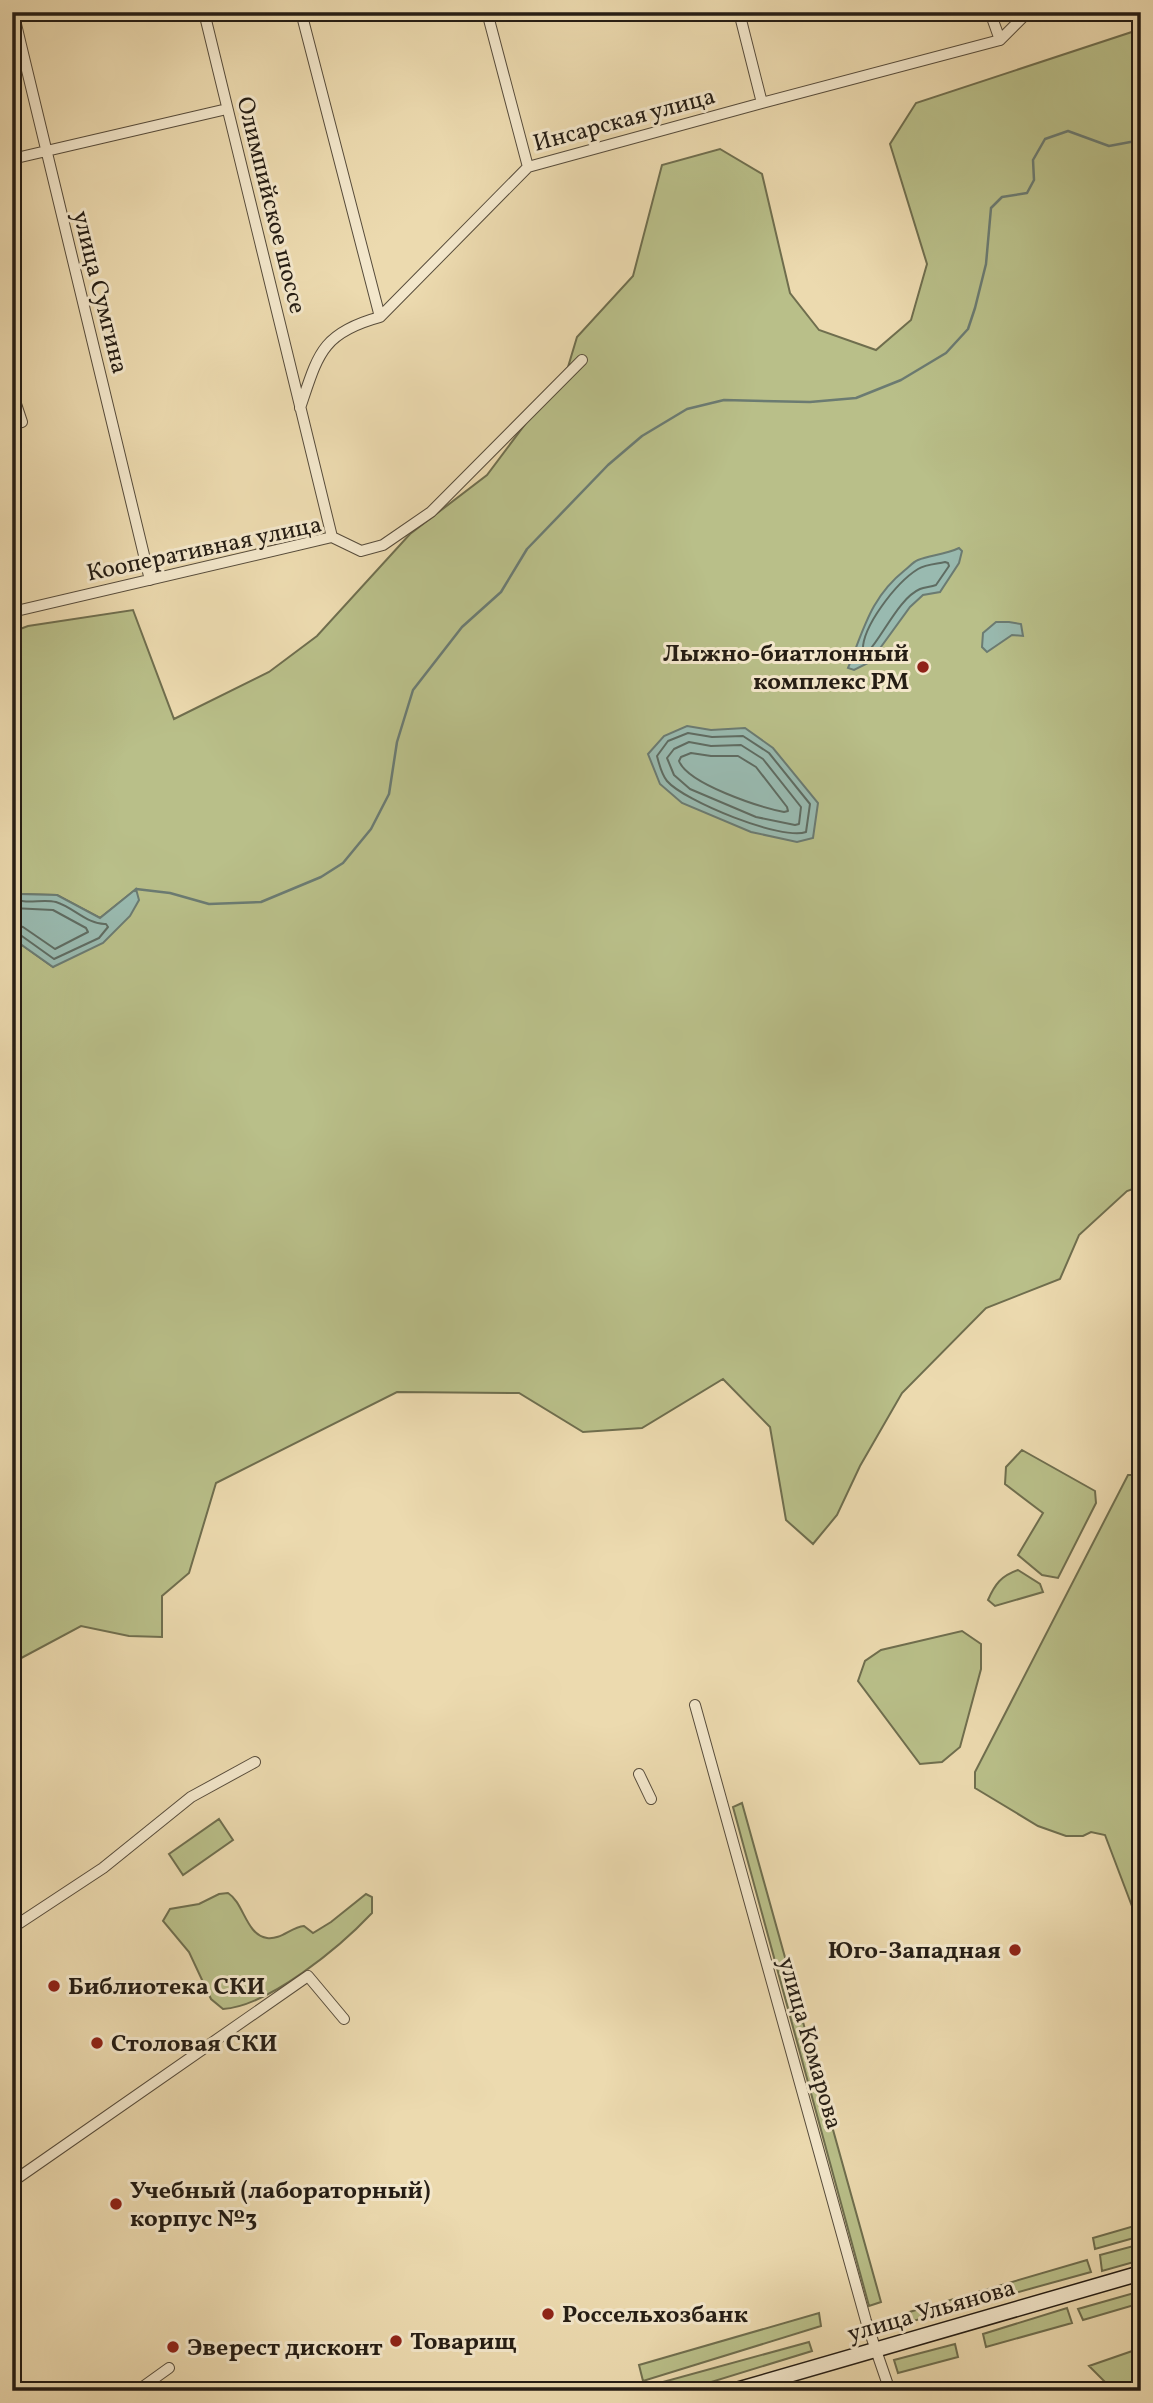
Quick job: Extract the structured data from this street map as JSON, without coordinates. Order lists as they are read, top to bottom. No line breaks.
{"streets":{"main road":["улица Ульянова"],"street":["Инсарская улица","Олимпийское шоссе","улица Сумгина","Кооперативная улица","улица Комарова"]},"crossings":[["Олимпийское шоссе","Кооперативная улица"],["улица Сумгина","Кооперативная улица"],["улица Комарова","улица Ульянова"]],"places":["Лыжно-биатлонный комплекс РМ","Юго-Западная","Библиотека СКИ","Столовая СКИ","Учебный (лабораторный) корпус №3","Россельхозбанк","Товарищ","Эверест дисконт"]}
